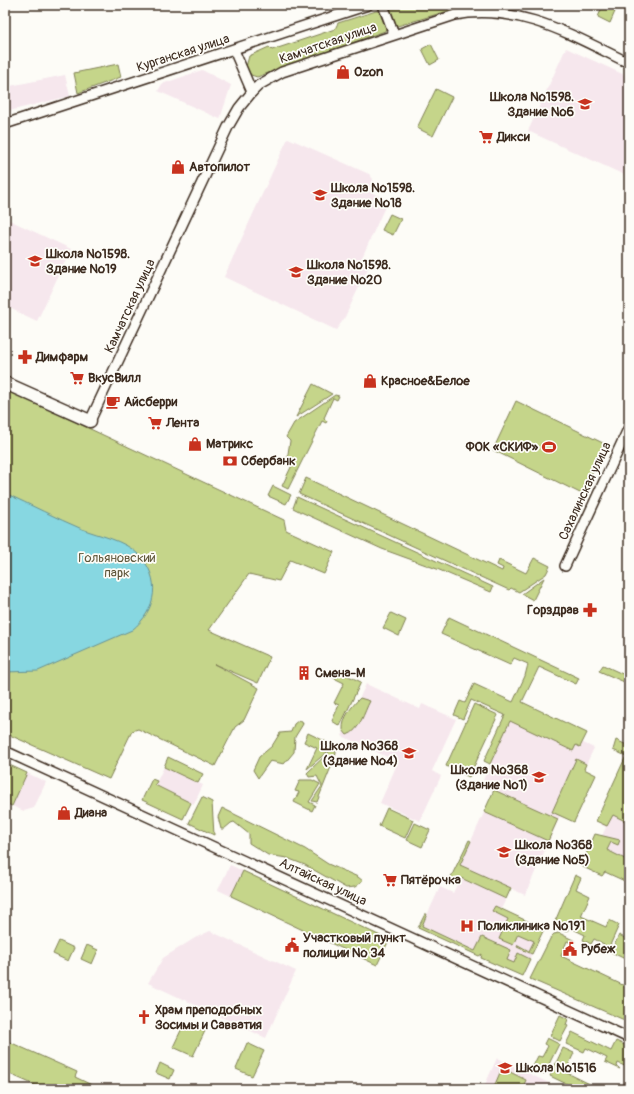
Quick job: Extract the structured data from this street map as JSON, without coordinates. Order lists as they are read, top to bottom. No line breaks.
{"streets":{"street":["Камчатская улица","Курганская улица","Сахалинская улица","Алтайская улица"]},"parks":["Гольяновcкий парк"],"places":{"shop":["Ozon","Автопилот","Красное&Белое","Матрикс","Диана"],"school or university":["Школа №1598. Здание №6","Школа №1598. Здание №18","Школа №1598. Здание №19","Школа №1598. Здание №20","Школа №368 (Здание №4)","Школа №368 (Здание №1)","Школа №368 (Здание №5)","Школа №1516"],"supermarket":["Дикси","ВкусВилл","Лента","Пятёрочка"],"pharmacy":["Димфарм","Горздрав"],"cafe":["Айсберри"],"sports":["ФОК «СКИФ»"],"bank":["Сбербанк"],"building":["Смена-М"],"hospital":["Поликлиника №191"],"public building":["Участковый пункт полиции № 34","Рубеж"],"church":["Храм преподобных Зосимы и Савватия"]}}
